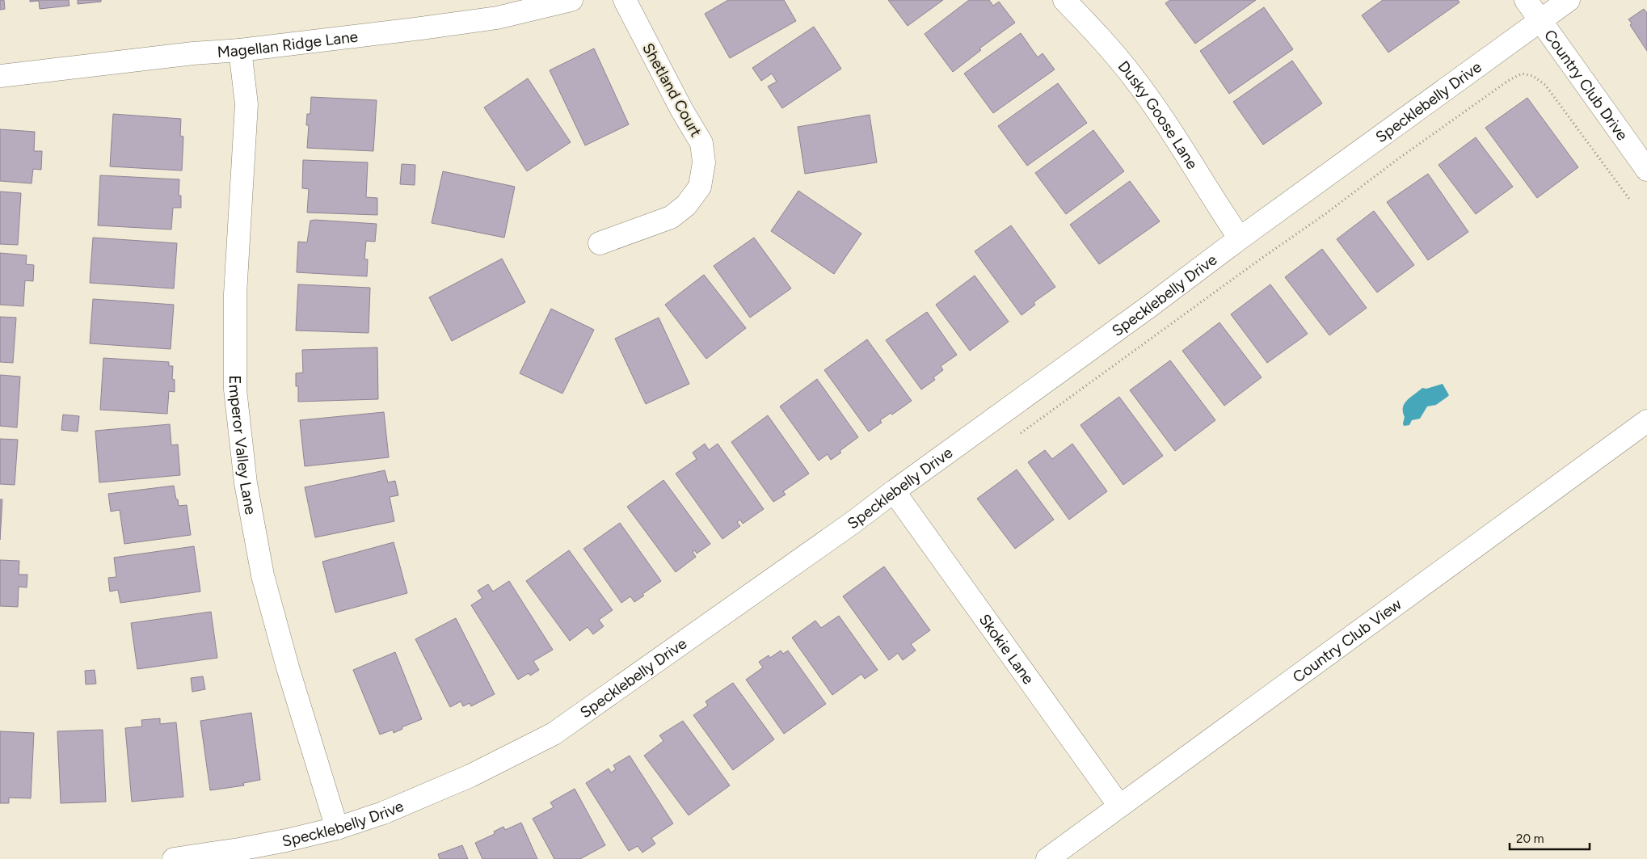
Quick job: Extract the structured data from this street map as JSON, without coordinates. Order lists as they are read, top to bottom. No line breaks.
{"streets":{"street":["Magellan Ridge Lane","Country Club Drive","Shetland Court","Specklebelly Drive","Dusky Goose Lane","Emperor Valley Lane","Country Club View","Skokie Lane"]},"crossings":[["Magellan Ridge Lane","Emperor Valley Lane"],["Country Club Drive","Specklebelly Drive"],["Specklebelly Drive","Dusky Goose Lane"],["Specklebelly Drive","Emperor Valley Lane"],["Specklebelly Drive","Skokie Lane"],["Country Club View","Skokie Lane"]],"scale_bar":"20 m"}
